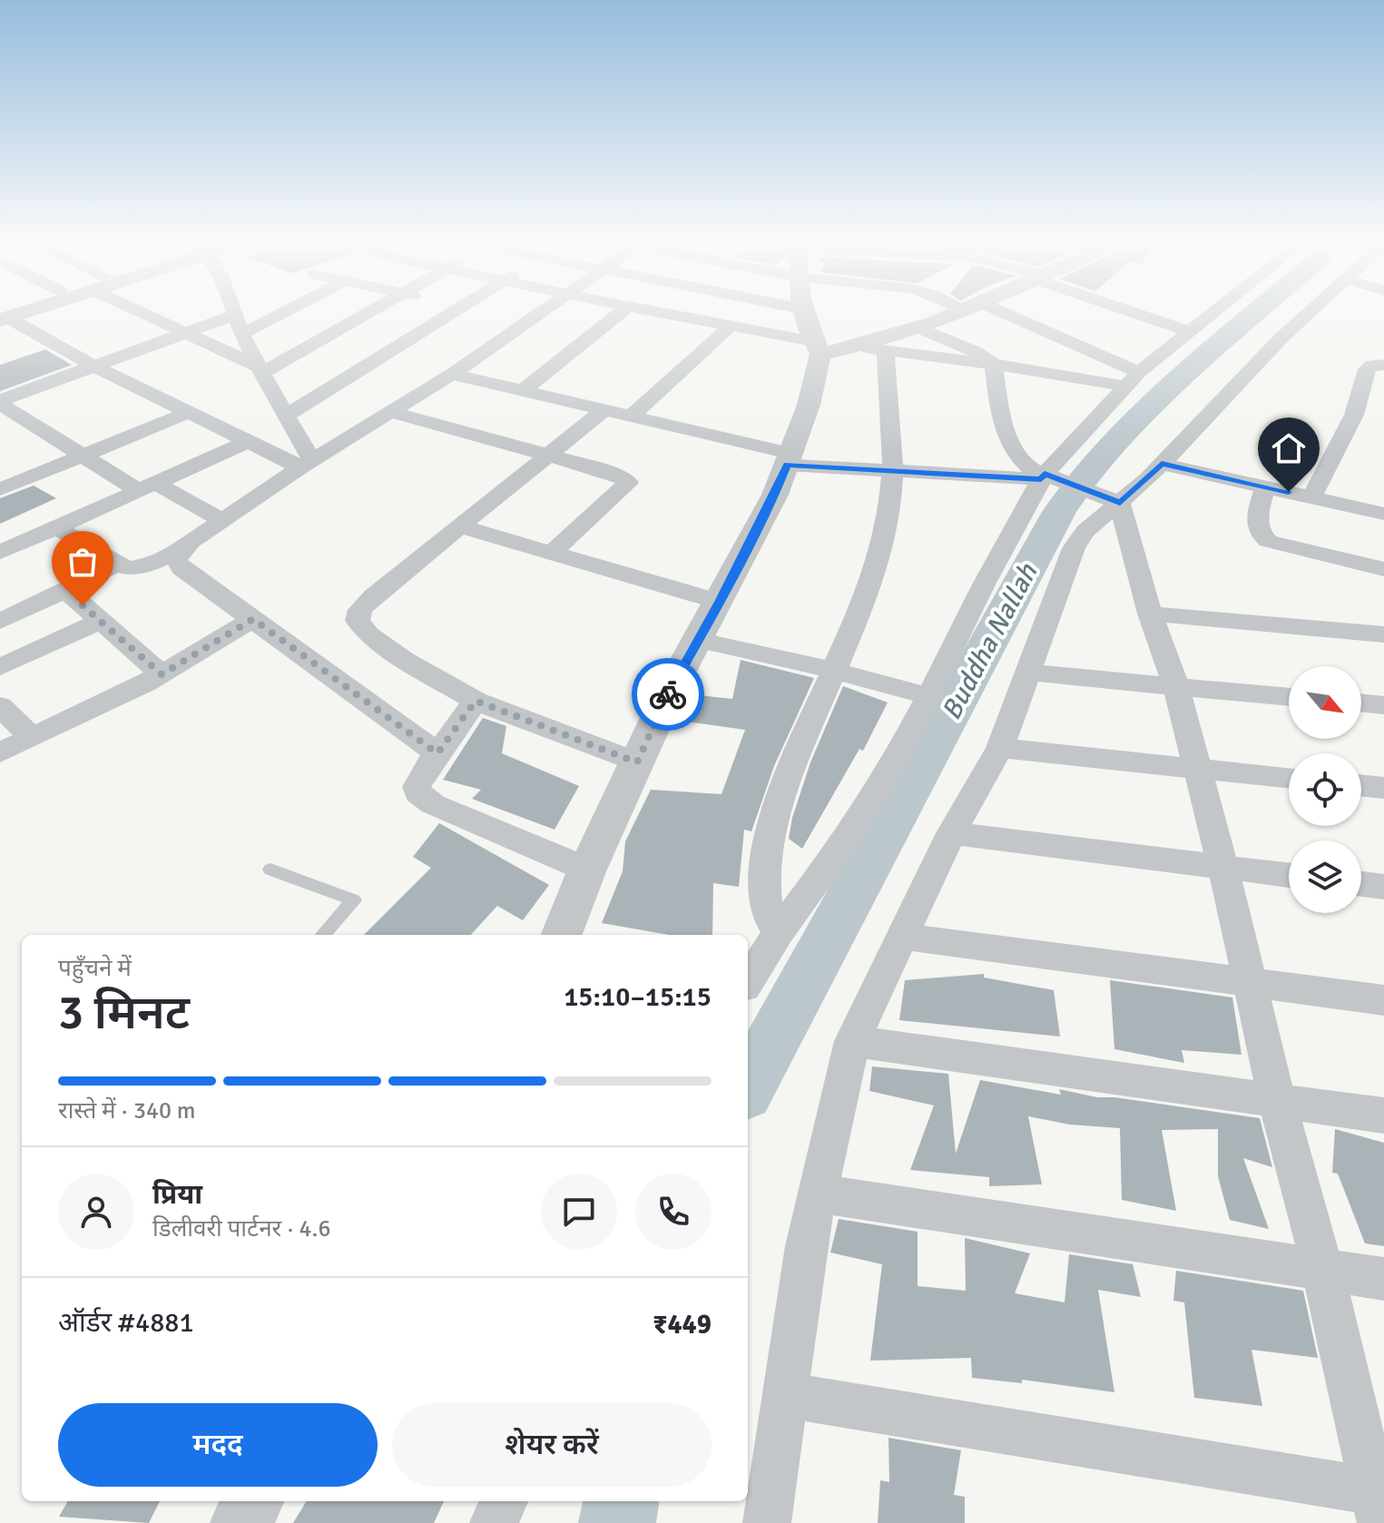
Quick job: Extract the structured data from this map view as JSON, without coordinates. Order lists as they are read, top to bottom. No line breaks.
{"water":["Buddha Nallah"],"north":"bottom right","page":{"heading":["3 मिनट","पहुँचने में","15:10–15:15"],"panel":["प्रिया","डिलीवरी पार्टनर · 4.6","ऑर्डर #4881","₹449"],"bar":"रास्ते में · 340 m","buttons":["मदद","शेयर करें"]}}
